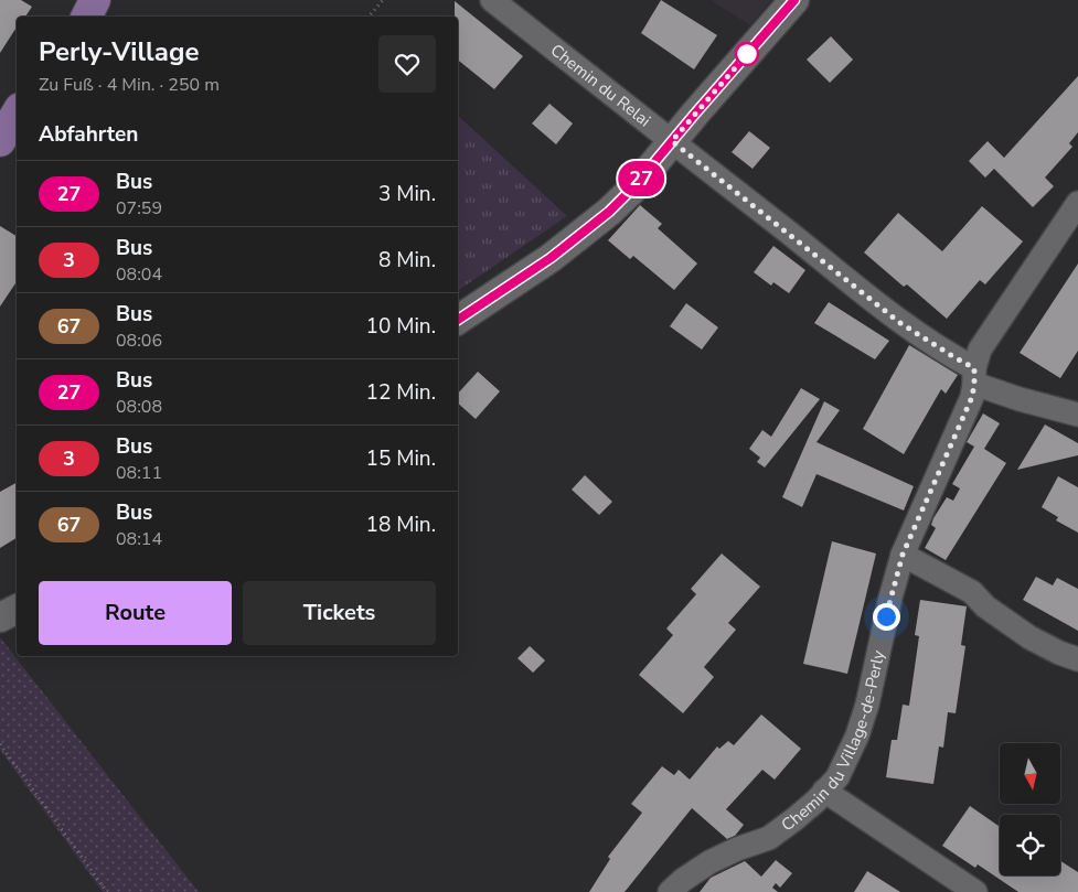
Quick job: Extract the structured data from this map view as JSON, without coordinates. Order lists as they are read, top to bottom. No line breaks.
{"streets":{"street":["Chemin du Relai","Chemin du Village-de-Perly"]},"crossings":[["Chemin du Relai","Chemin du Village-de-Perly"]],"lines":["bus line 27"],"north":"bottom","page":{"on_map":"27","heading":[["Perly-Village","Zu Fuß · 4 Min. · 250 m"],"Abfahrten"],"list":[{"mark":"27","name":"Bus","note":"07:59","value":"3 Min."},{"mark":"3","name":"Bus","note":"08:04","value":"8 Min."},{"mark":"67","name":"Bus","note":"08:06","value":"10 Min."},{"mark":"27","name":"Bus","note":"08:08","value":"12 Min."},{"mark":"3","name":"Bus","note":"08:11","value":"15 Min."},{"mark":"67","name":"Bus","note":"08:14","value":"18 Min."}],"buttons":["Route","Tickets"]}}
